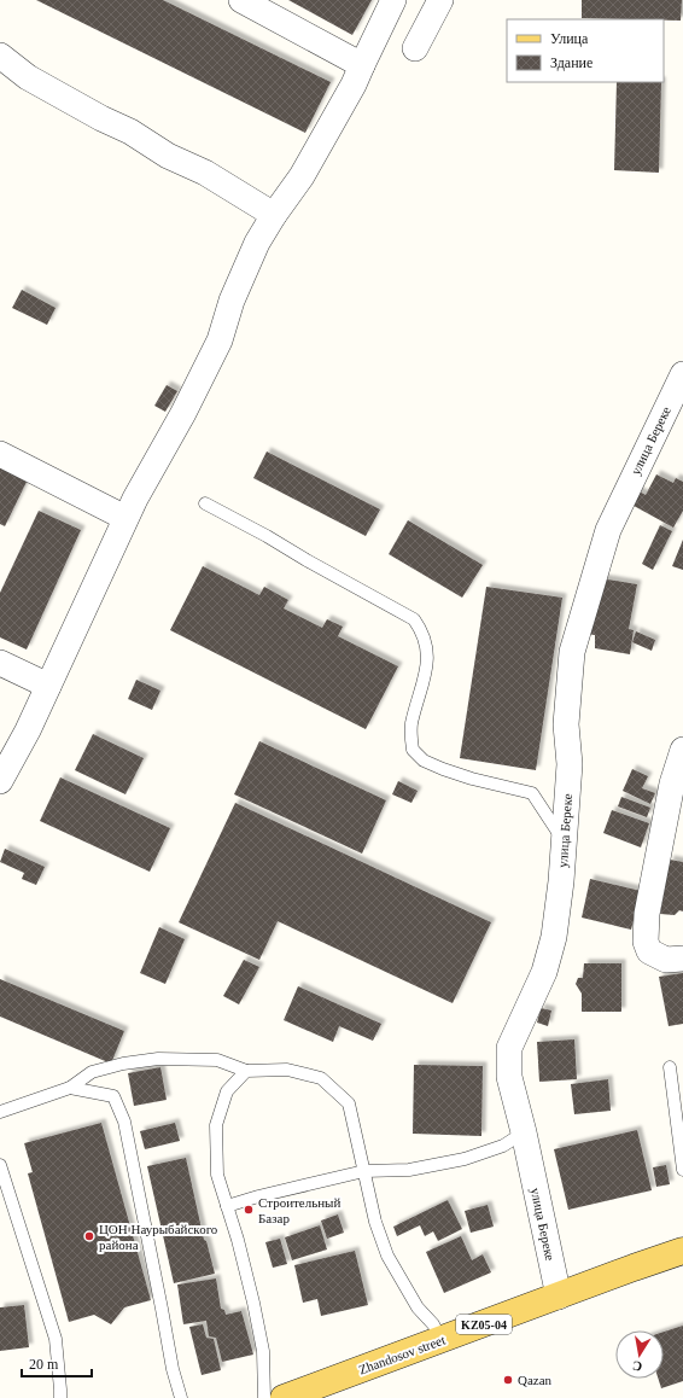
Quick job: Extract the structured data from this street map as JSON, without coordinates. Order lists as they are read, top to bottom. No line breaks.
{"streets":{"main road":["KZ05-04","Zhandosov street"],"street":["улица Береке"]},"crossings":[["улица Береке","Zhandosov street"]],"places":["Строительный Базар","ЦОН Наурыбайского района","Qazan"],"legend":["Улица","Здание"],"scale_bar":"20 m","north":"bottom"}
